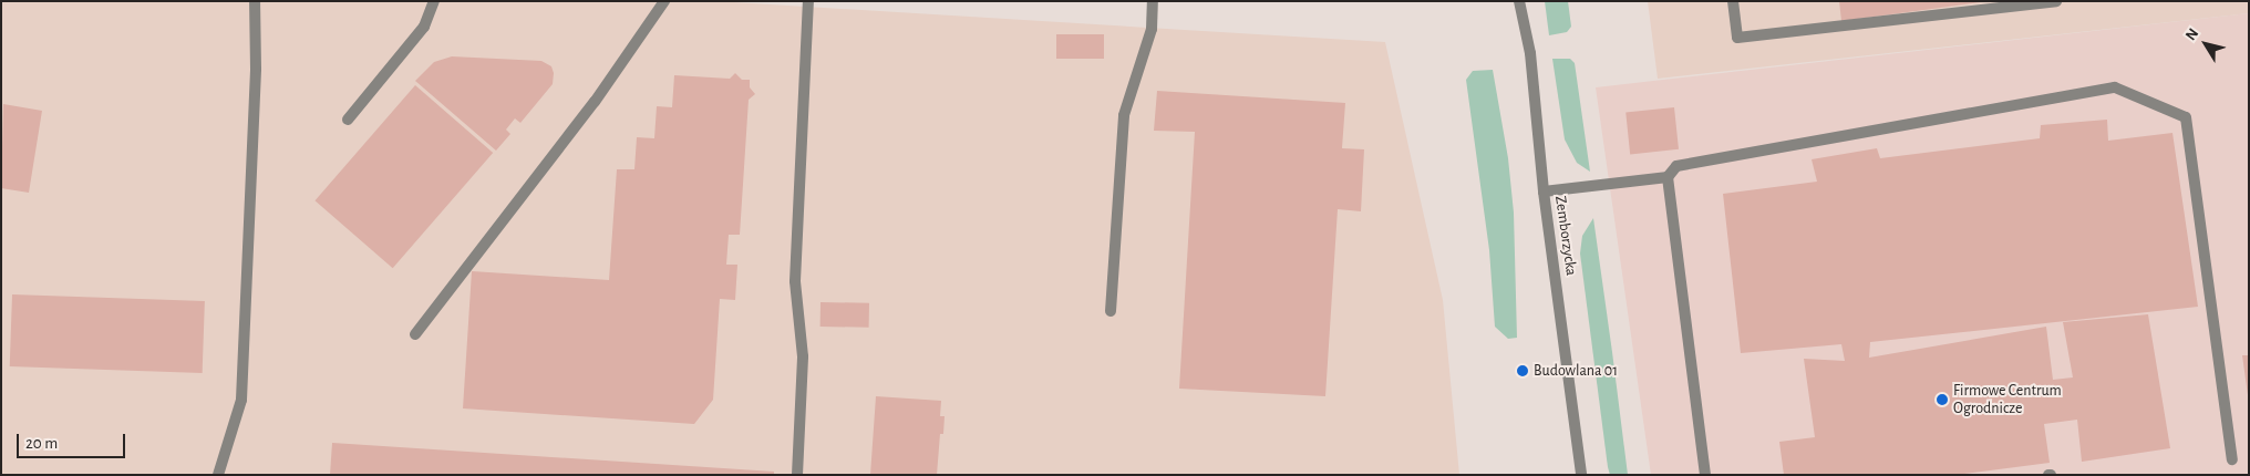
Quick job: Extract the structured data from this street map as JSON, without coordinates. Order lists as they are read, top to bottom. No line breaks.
{"streets":{"street":["Zemborzycka"]},"places":["Budowlana 01","Firmowe Centrum Ogrodnicze"],"scale_bar":"20 m","north":"top left"}
